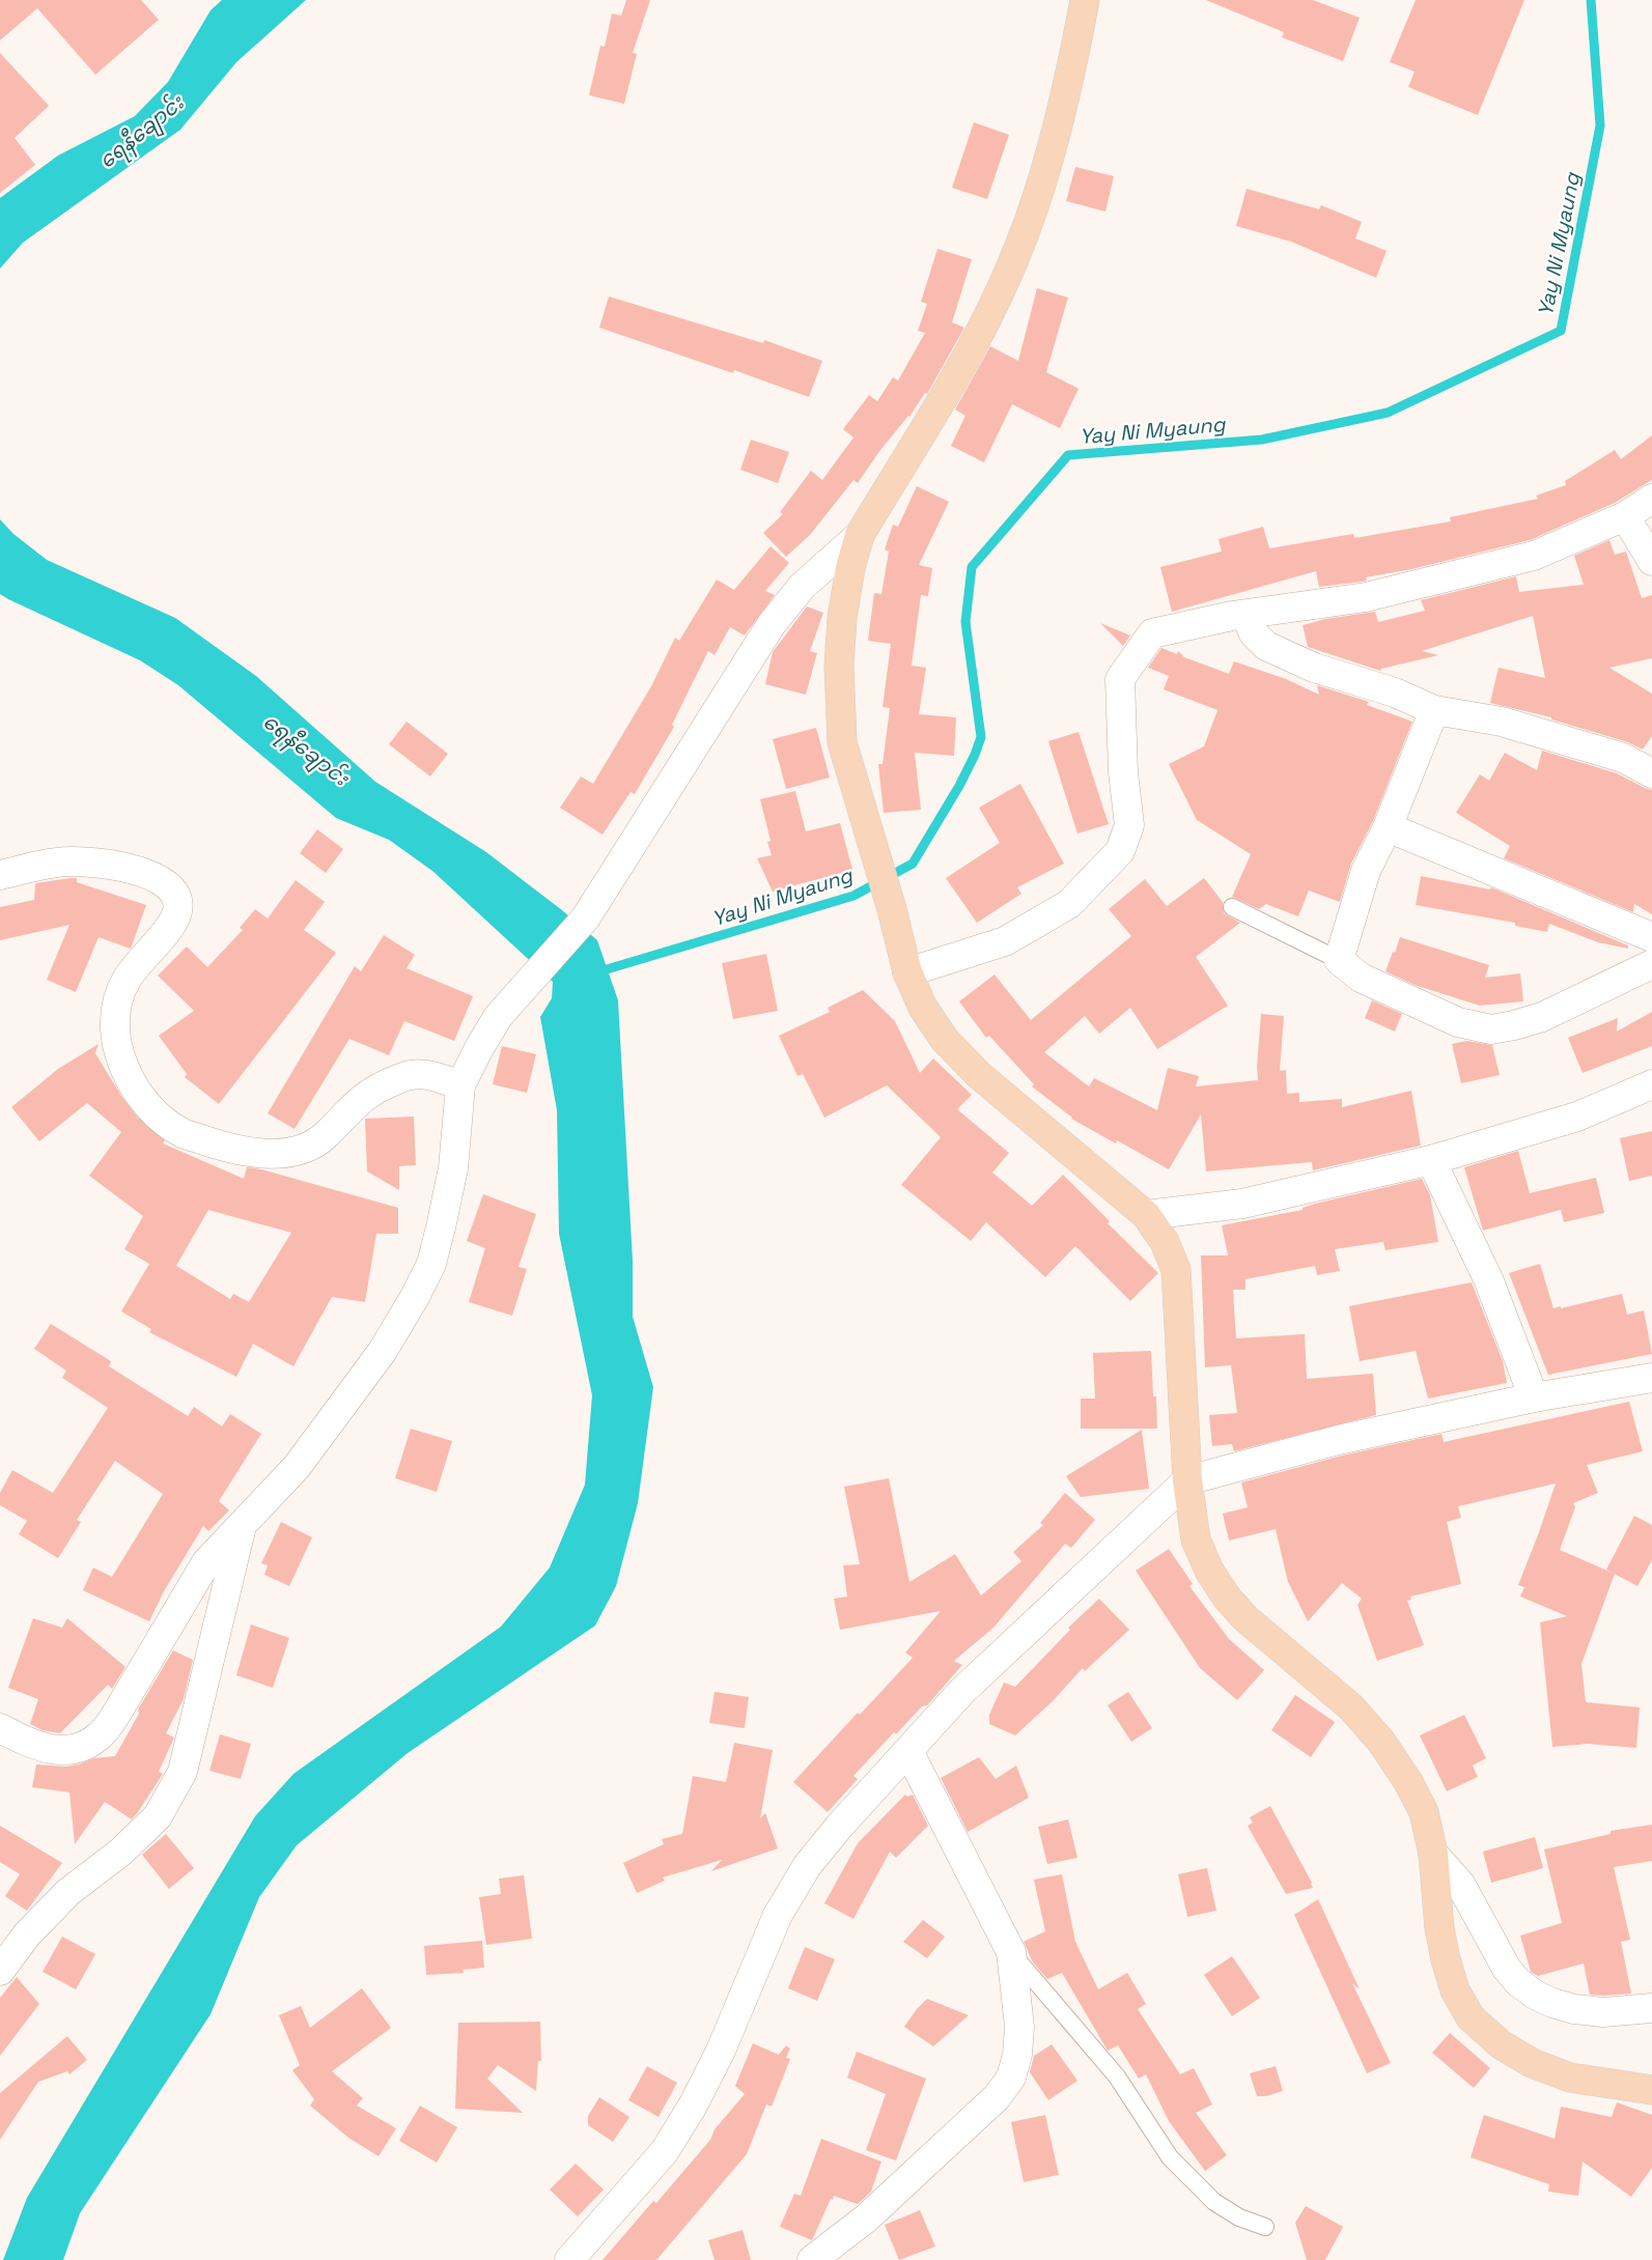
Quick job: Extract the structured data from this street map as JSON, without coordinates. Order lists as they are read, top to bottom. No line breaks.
{"water":["ရေနီချောင်း","Yay Ni Myaung"]}
